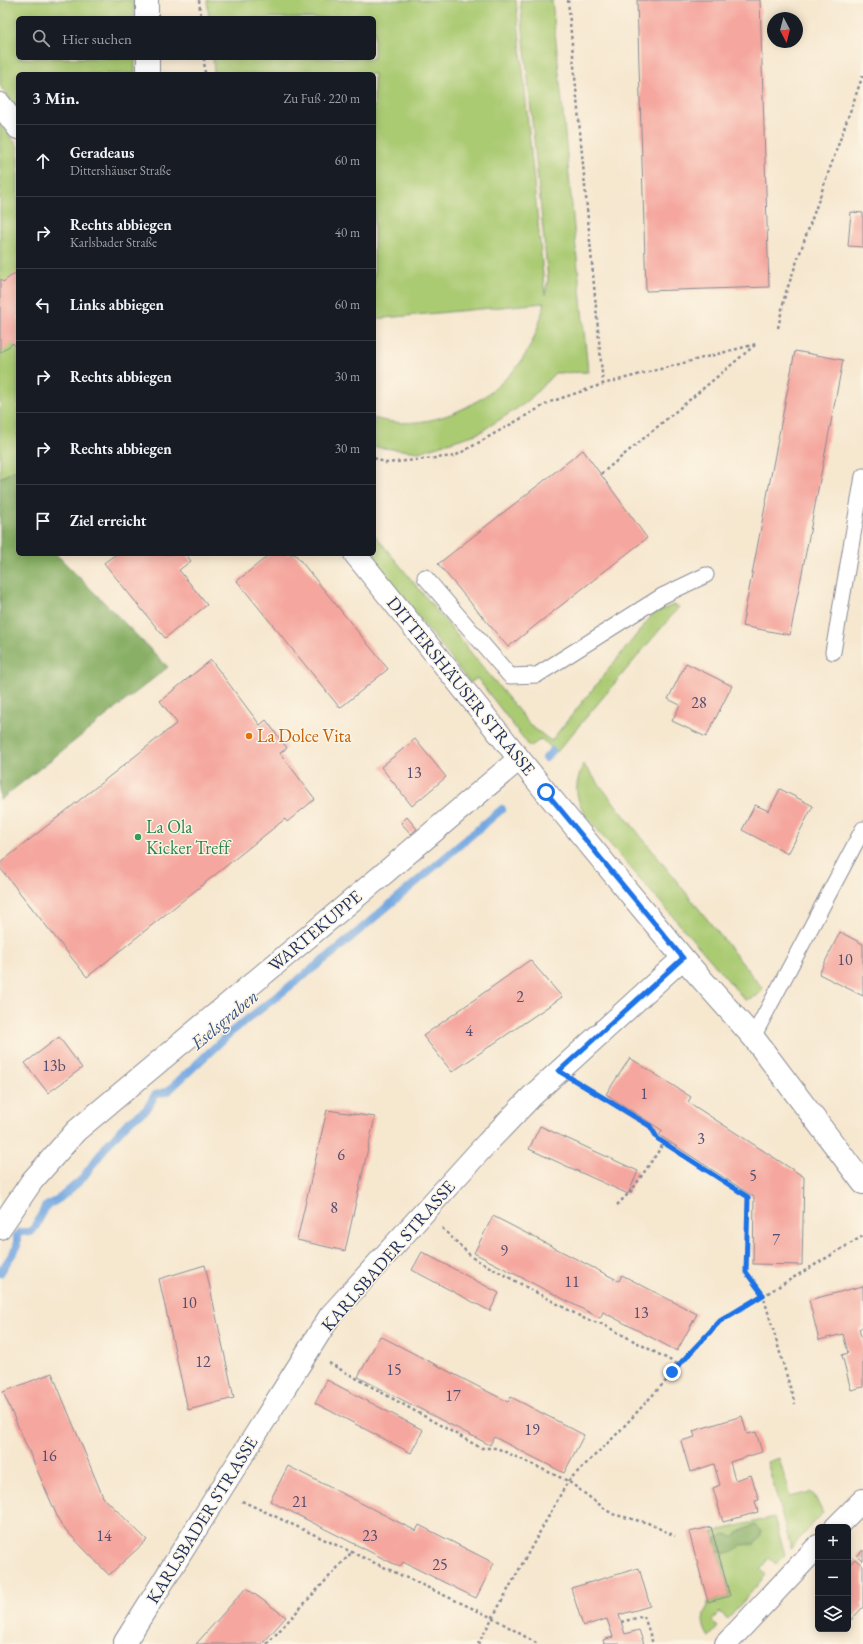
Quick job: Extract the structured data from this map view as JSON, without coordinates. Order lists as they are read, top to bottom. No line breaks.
{"streets":{"street":["DITTERSHÄUSER STRASSE","WARTEKUPPE","KARLSBADER STRASSE"]},"crossings":[["DITTERSHÄUSER STRASSE","WARTEKUPPE"],["DITTERSHÄUSER STRASSE","KARLSBADER STRASSE"]],"water":["Eselsgraben"],"places":["La Dolce Vita","La Ola Kicker Treff"],"house_numbers":["28","13","10","2","4","13b","1","3","6","5","8","7","9","11","10","13","12","15","17","19","16","21","14","23","25"],"north":"bottom","page":{"search":"Hier suchen","heading":["3 Min.","Zu Fuß · 220 m"],"list":[["Geradeaus","Dittershäuser Straße","60 m"],["Rechts abbiegen","Karlsbader Straße","40 m"],["Links abbiegen","60 m"],["Rechts abbiegen","30 m"],["Rechts abbiegen","30 m"],"Ziel erreicht"],"map_buttons":["+","−"]}}
